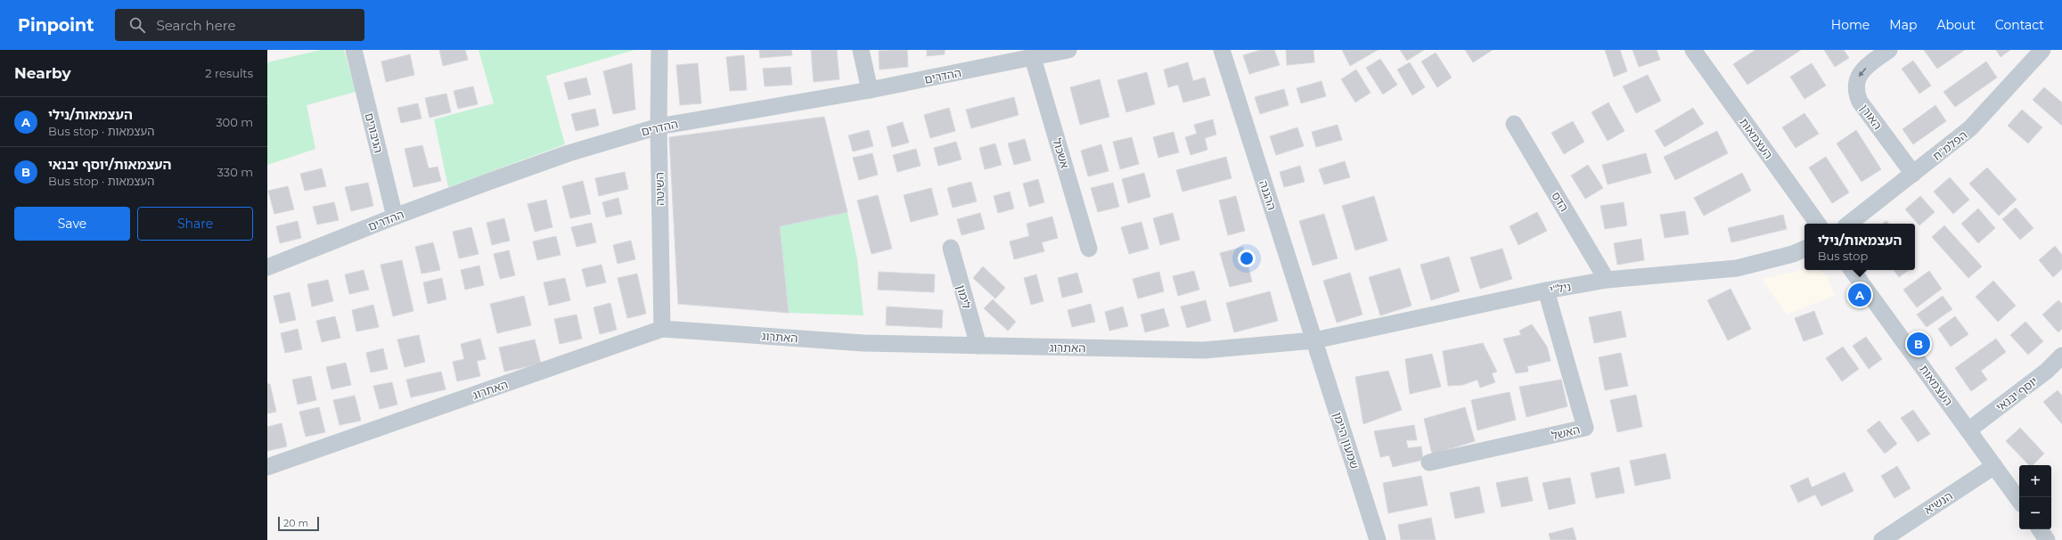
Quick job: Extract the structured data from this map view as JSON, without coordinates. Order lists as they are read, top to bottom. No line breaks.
{"streets":{"street":["ההדרים","האורן","הגיבורים","העצמאות","הפלמ\"ח","אשכול","השיטה","ההגנה","הדס","ניל\"י","לימון","האתרוג","יוסף יבנאי","האשל","שמעון היימן","הנשיא"]},"crossings":[["ההדרים","הגיבורים"],["ההדרים","אשכול"],["ההדרים","השיטה"],["האורן","הפלמ\"ח"],["העצמאות","יוסף יבנאי"],["העצמאות","הנשיא"],["השיטה","האתרוג"],["ההגנה","ניל\"י"],["ההגנה","האתרוג"],["ההגנה","שמעון היימן"],["הדס","ניל\"י"],["ניל\"י","האתרוג"],["ניל\"י","האשל"],["ניל\"י","שמעון היימן"],["לימון","האתרוג"],["האתרוג","שמעון היימן"]],"one_way":["האורן"],"scale_bar":"20 m","page":{"header":"Pinpoint","search":"Search here","nav":["Home","Map","About","Contact"],"heading":["Nearby","2 results"],"list":[{"mark":"A","name":"העצמאות/נילי","note":"Bus stop · העצמאות","value":"300 m"},{"mark":"B","name":"העצמאות/יוסף יבנאי","note":"Bus stop · העצמאות","value":"330 m"}],"buttons":["Save","Share"],"popup":["העצמאות/נילי","Bus stop"],"pins":["A","B"],"map_buttons":["+","−"],"scale":"20 m"}}
